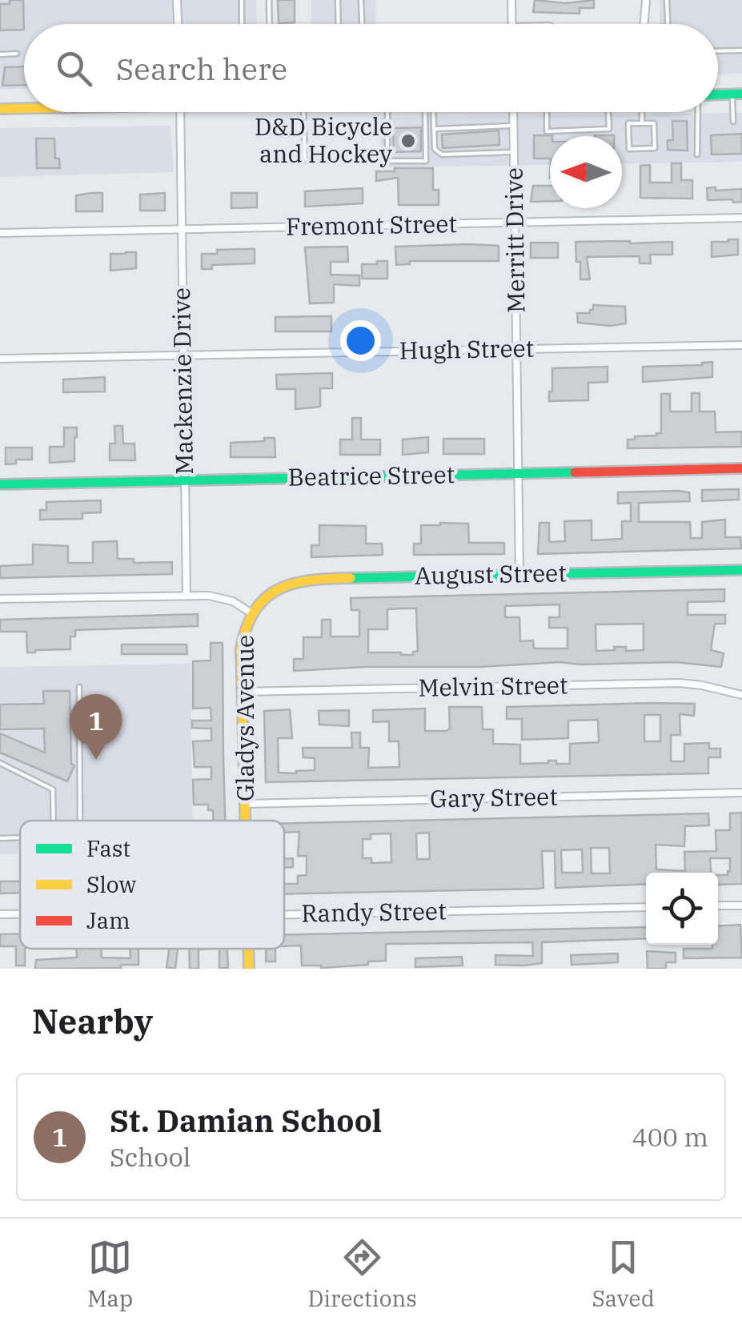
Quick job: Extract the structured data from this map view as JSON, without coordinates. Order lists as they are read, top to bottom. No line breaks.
{"streets":{"street":["Fremont Street","Merritt Drive","Hugh Street","Mackenzie Drive","Beatrice Street","August Street","Melvin Street","Gladys Avenue","Gary Street","Randy Street"]},"crossings":[["Fremont Street","Merritt Drive"],["Fremont Street","Mackenzie Drive"],["Merritt Drive","Hugh Street"],["Merritt Drive","Beatrice Street"],["Merritt Drive","August Street"],["Hugh Street","Mackenzie Drive"],["Mackenzie Drive","Beatrice Street"],["August Street","Gladys Avenue"],["Melvin Street","Gladys Avenue"],["Gladys Avenue","Gary Street"]],"places":["D&D Bicycle and Hockey"],"legend":["Fast","Slow","Jam"],"north":"left","page":{"search":"Search here","pins":"1","heading":"Nearby","list":[{"mark":"1","name":"St. Damian School","note":"School","value":"400 m"}],"nav":["Map","Directions","Saved"]}}
